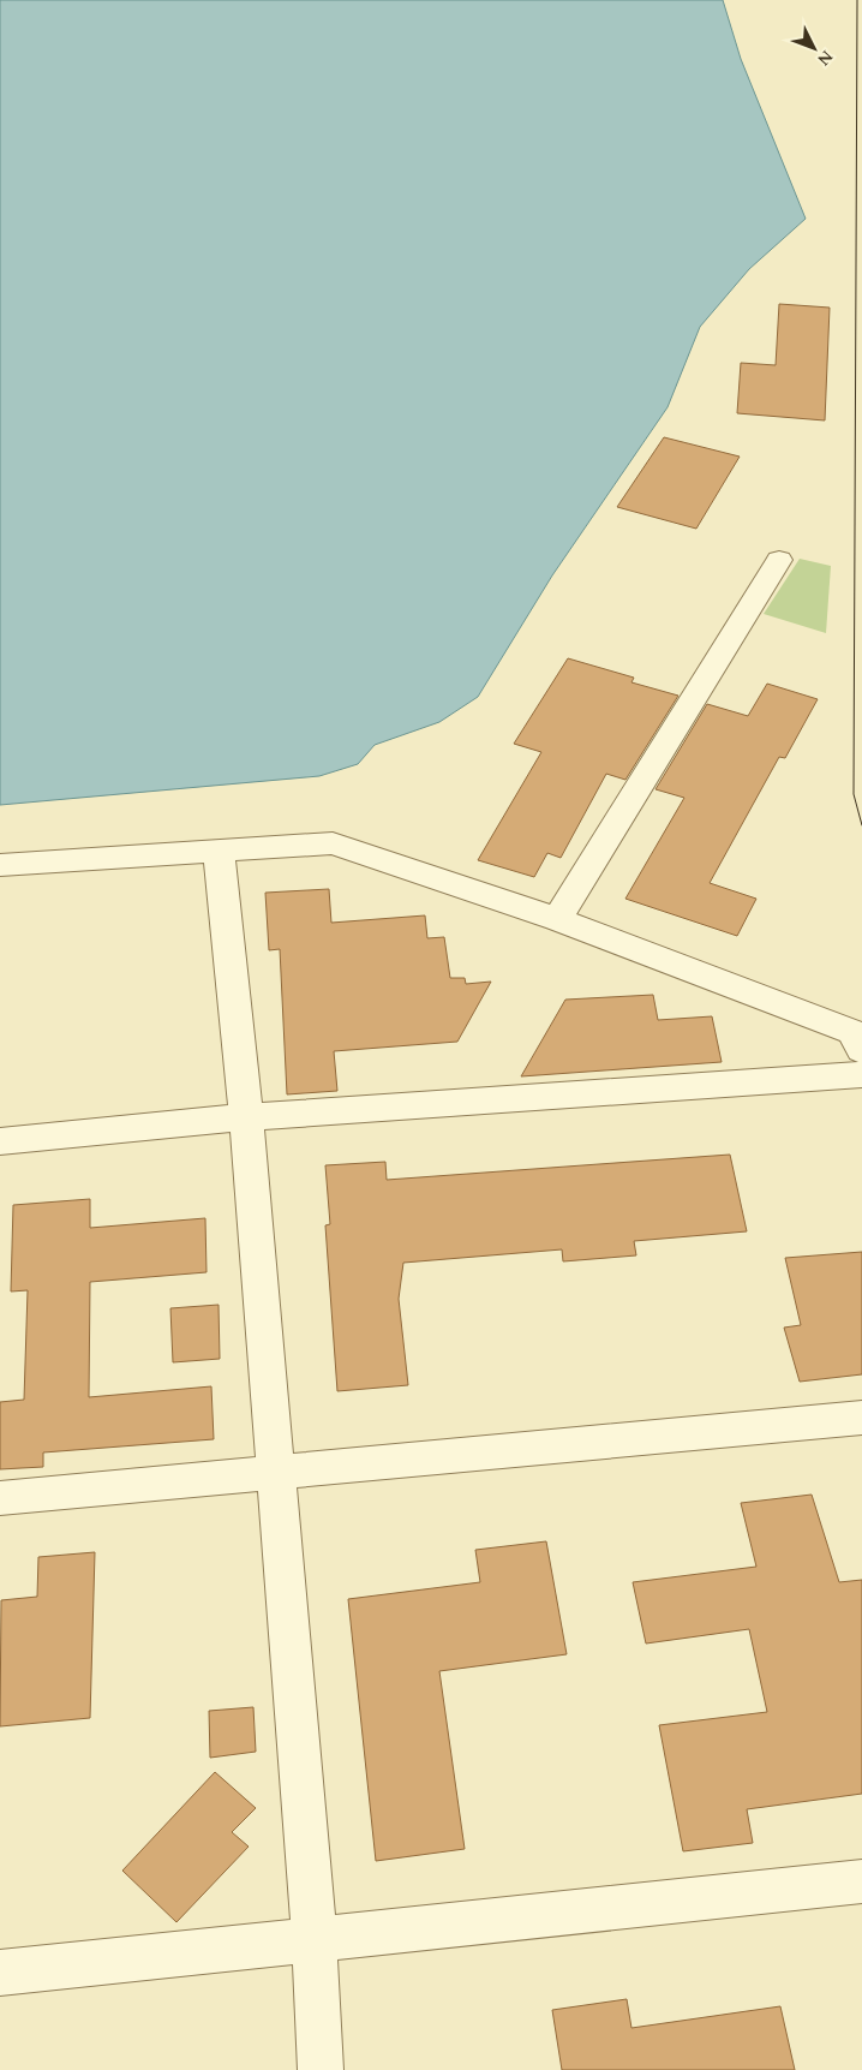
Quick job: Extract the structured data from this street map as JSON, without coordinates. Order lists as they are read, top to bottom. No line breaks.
{"north":"bottom right"}
